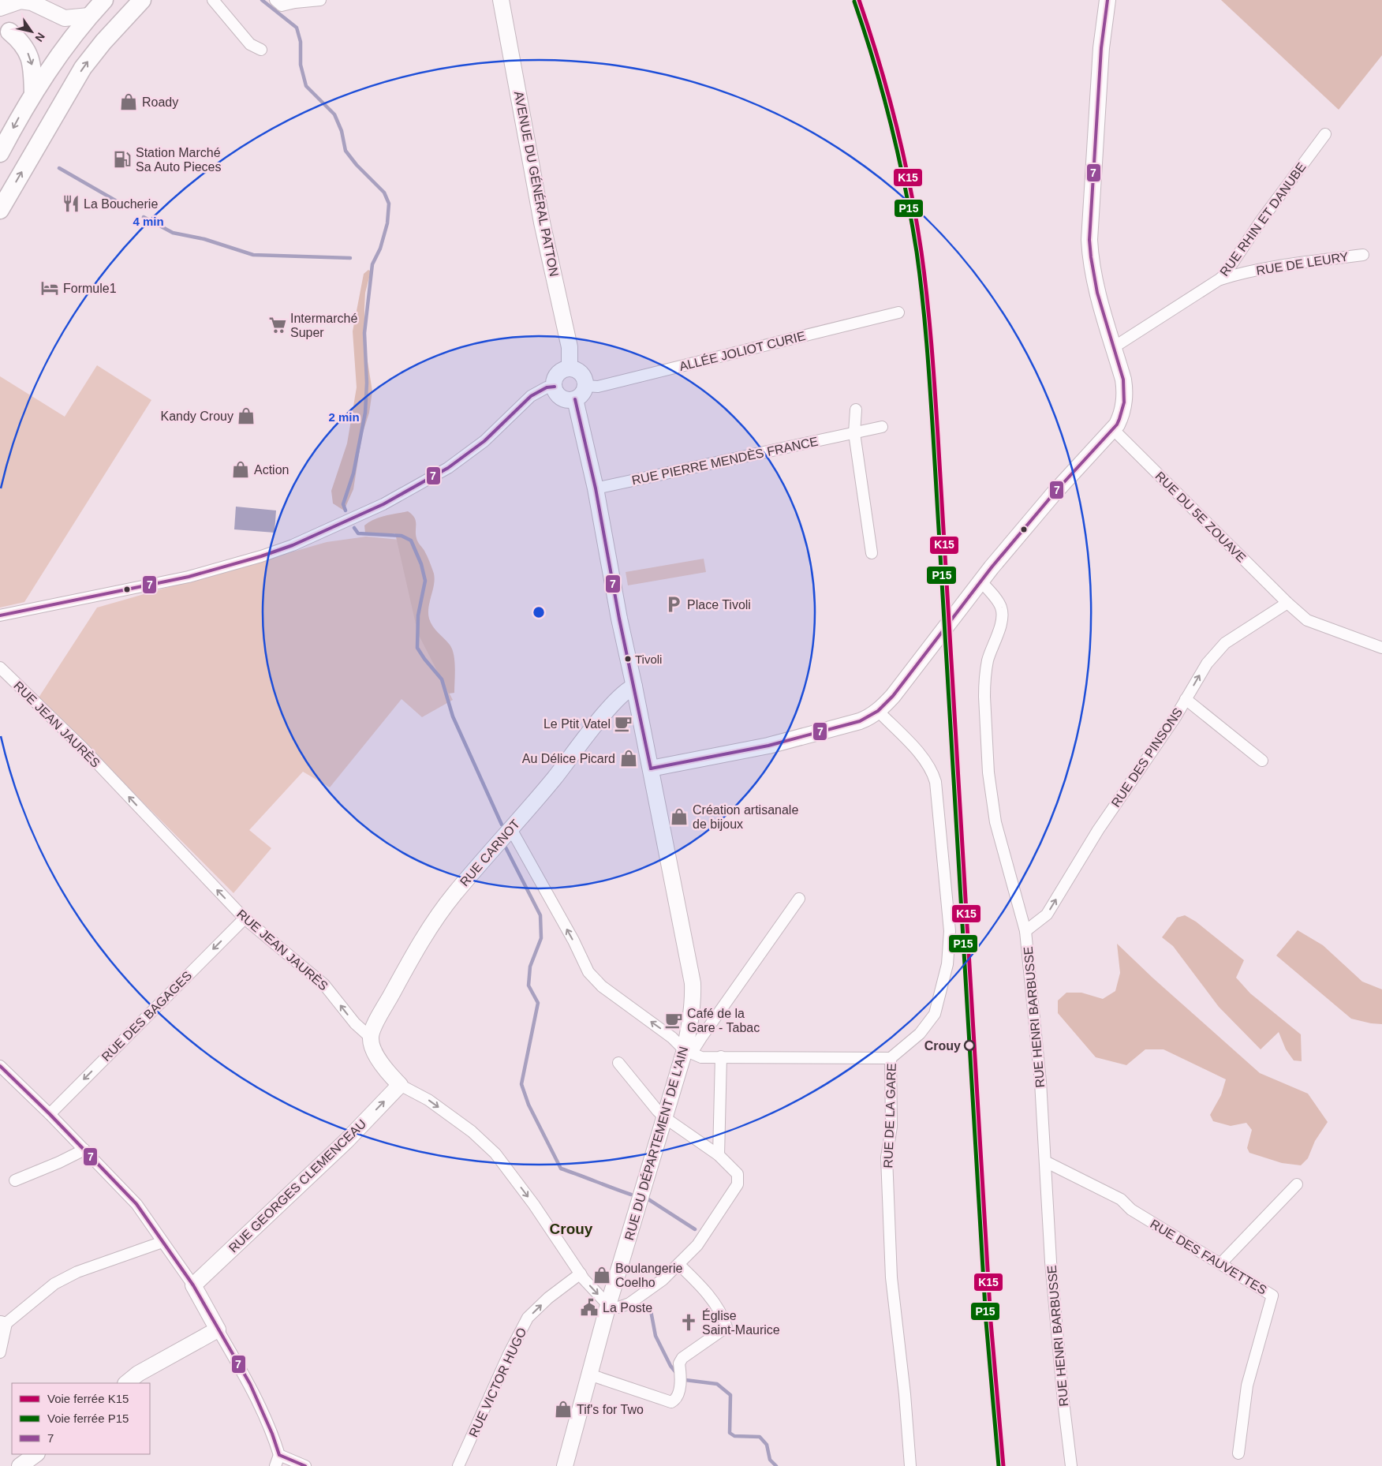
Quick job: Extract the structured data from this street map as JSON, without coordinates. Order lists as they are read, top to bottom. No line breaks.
{"streets":{"main road":["AVENUE DU GÉNÉRAL PATTON","RUE CARNOT","RUE DU DÉPARTEMENT DE L'AIN","RUE GEORGES CLEMENCEAU"],"street":["RUE RHIN ET DANUBE","RUE DE LEURY","ALLÉE JOLIOT CURIE","RUE PIERRE MENDÈS FRANCE","RUE DU 5E ZOUAVE","RUE JEAN JAURÈS","RUE DES PINSONS","RUE DES BAGAGES","RUE HENRI BARBUSSE","RUE DE LA GARE","RUE DES FAUVETTES","RUE VICTOR HUGO"]},"crossings":[["AVENUE DU GÉNÉRAL PATTON","ALLÉE JOLIOT CURIE"],["RUE RHIN ET DANUBE","RUE DE LEURY"],["RUE DU 5E ZOUAVE","RUE DES PINSONS"],["RUE JEAN JAURÈS","RUE CARNOT"],["RUE JEAN JAURÈS","RUE DES BAGAGES"],["RUE DES PINSONS","RUE HENRI BARBUSSE"],["RUE HENRI BARBUSSE","RUE DES FAUVETTES"]],"one_way":["RUE JEAN JAURÈS","RUE DES PINSONS","RUE DES BAGAGES","RUE GEORGES CLEMENCEAU","RUE VICTOR HUGO"],"districts":["Crouy"],"places":{"shop":["Roady","Kandy Crouy","Action","Au Délice Picard","Création artisanale de bijoux","Boulangerie Coelho","Tif's for Two"],"fuel station":["Station Marché Sa Auto Pieces"],"restaurant":["La Boucherie"],"hotel":["Formule1"],"supermarket":["Intermarché Super"],"parking":["Place Tivoli"],"other":["Tivoli","Crouy"],"cafe":["Le Ptit Vatel","Café de la Gare - Tabac"],"public building":["La Poste"],"church":["Église Saint-Maurice"]},"lines":["rail line K15","transit line 7","rail line P15"],"legend":["Voie ferrée K15","Voie ferrée P15","7"],"north":"bottom right","rings":["4 min","2 min"]}
